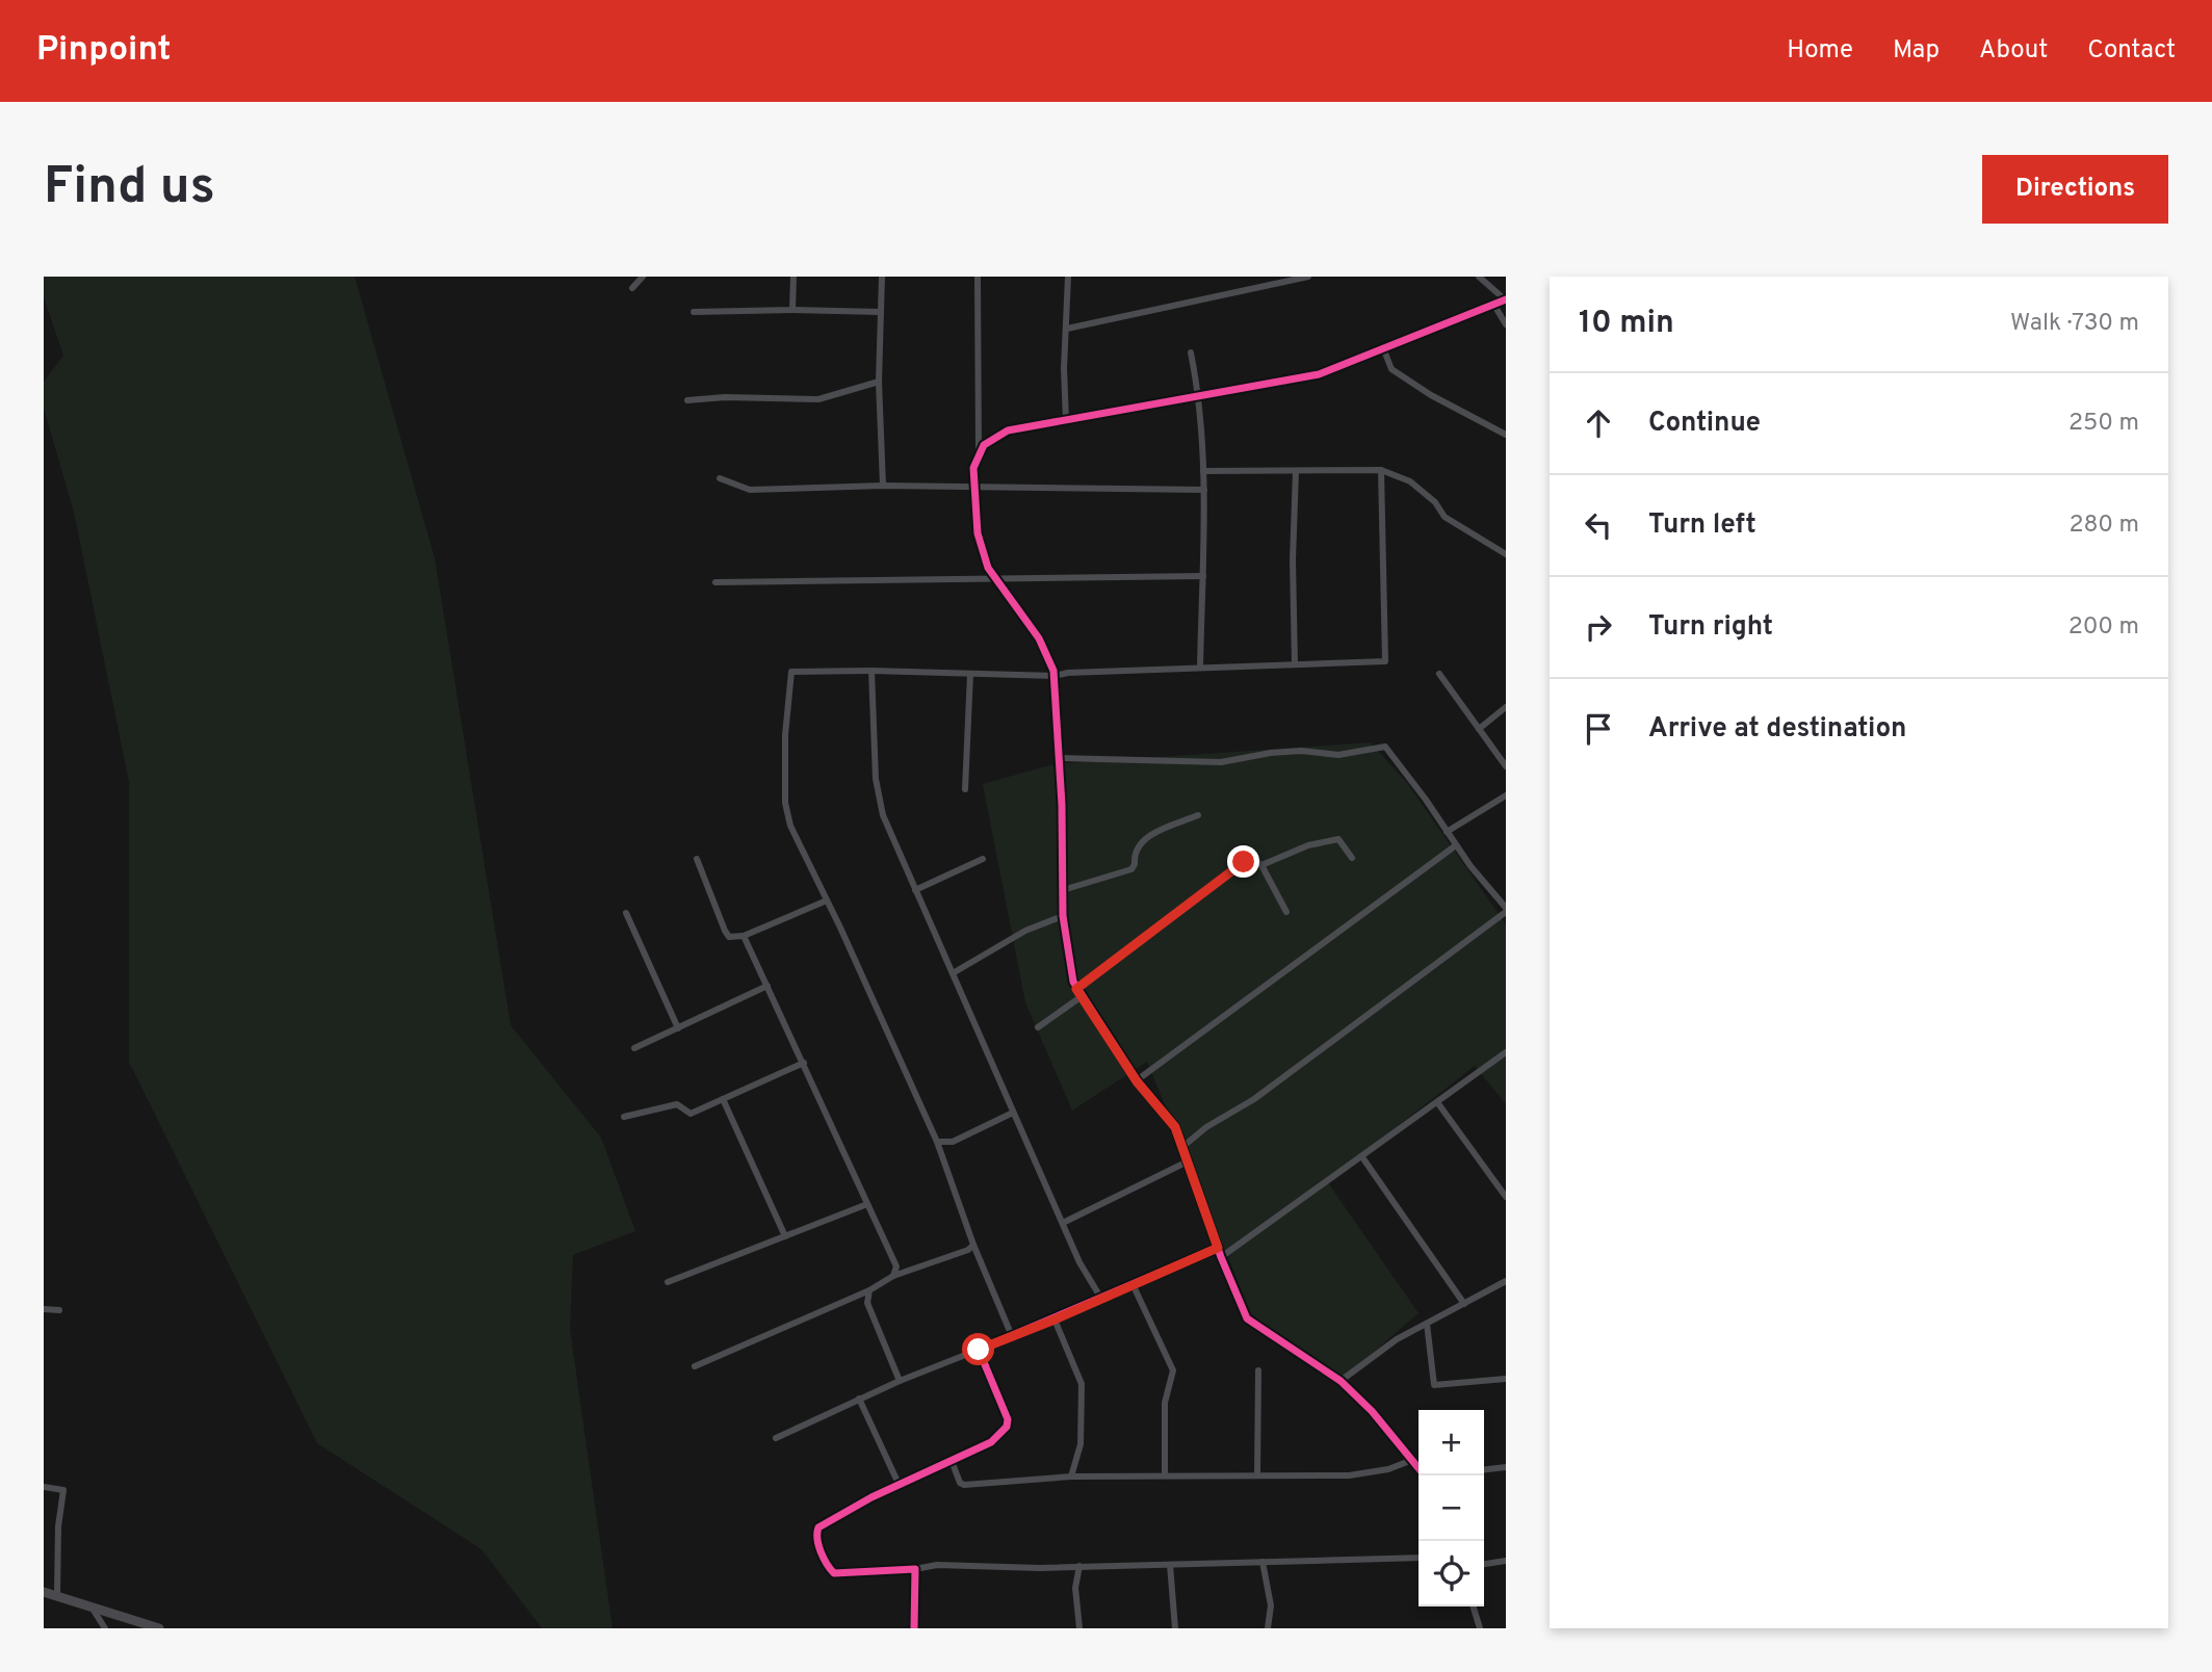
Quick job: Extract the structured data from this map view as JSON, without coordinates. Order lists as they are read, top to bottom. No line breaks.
{"page":{"header":"Pinpoint","nav":["Home","Map","About","Contact"],"buttons":"Directions","title":"Find us","heading":["10 min","Walk · 730 m"],"list":[["Continue","250 m"],["Turn left","280 m"],["Turn right","200 m"],"Arrive at destination"],"map_buttons":["+","−"]}}
